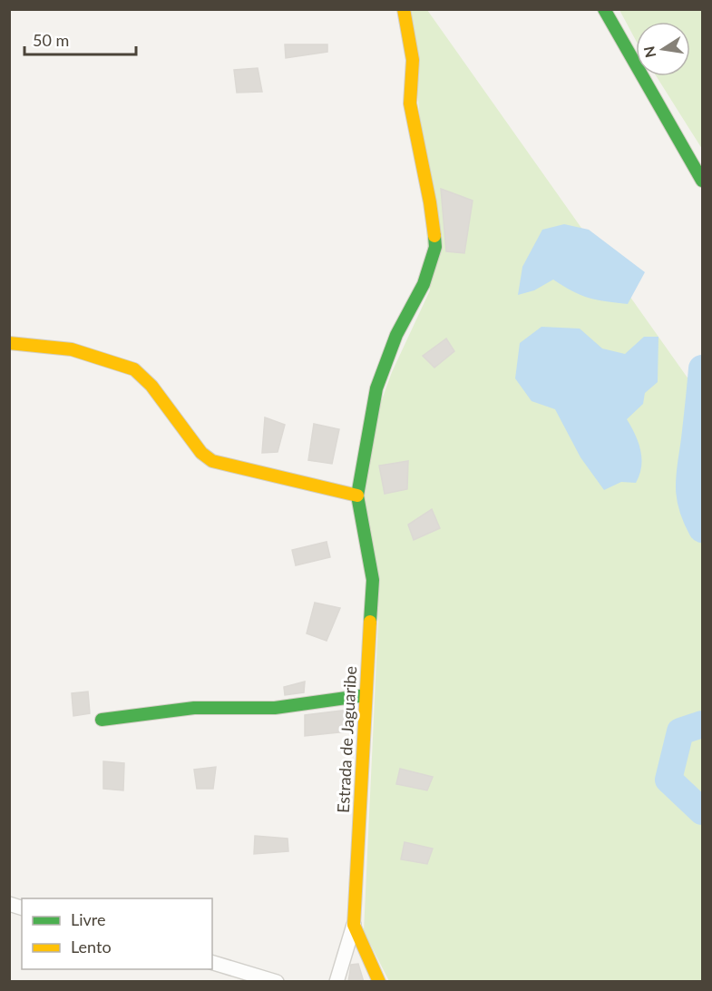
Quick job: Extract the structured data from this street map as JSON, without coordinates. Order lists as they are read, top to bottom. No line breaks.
{"streets":{"street":["Estrada de Jaguaribe"]},"legend":["Livre","Lento"],"scale_bar":"50 m","north":"left"}
